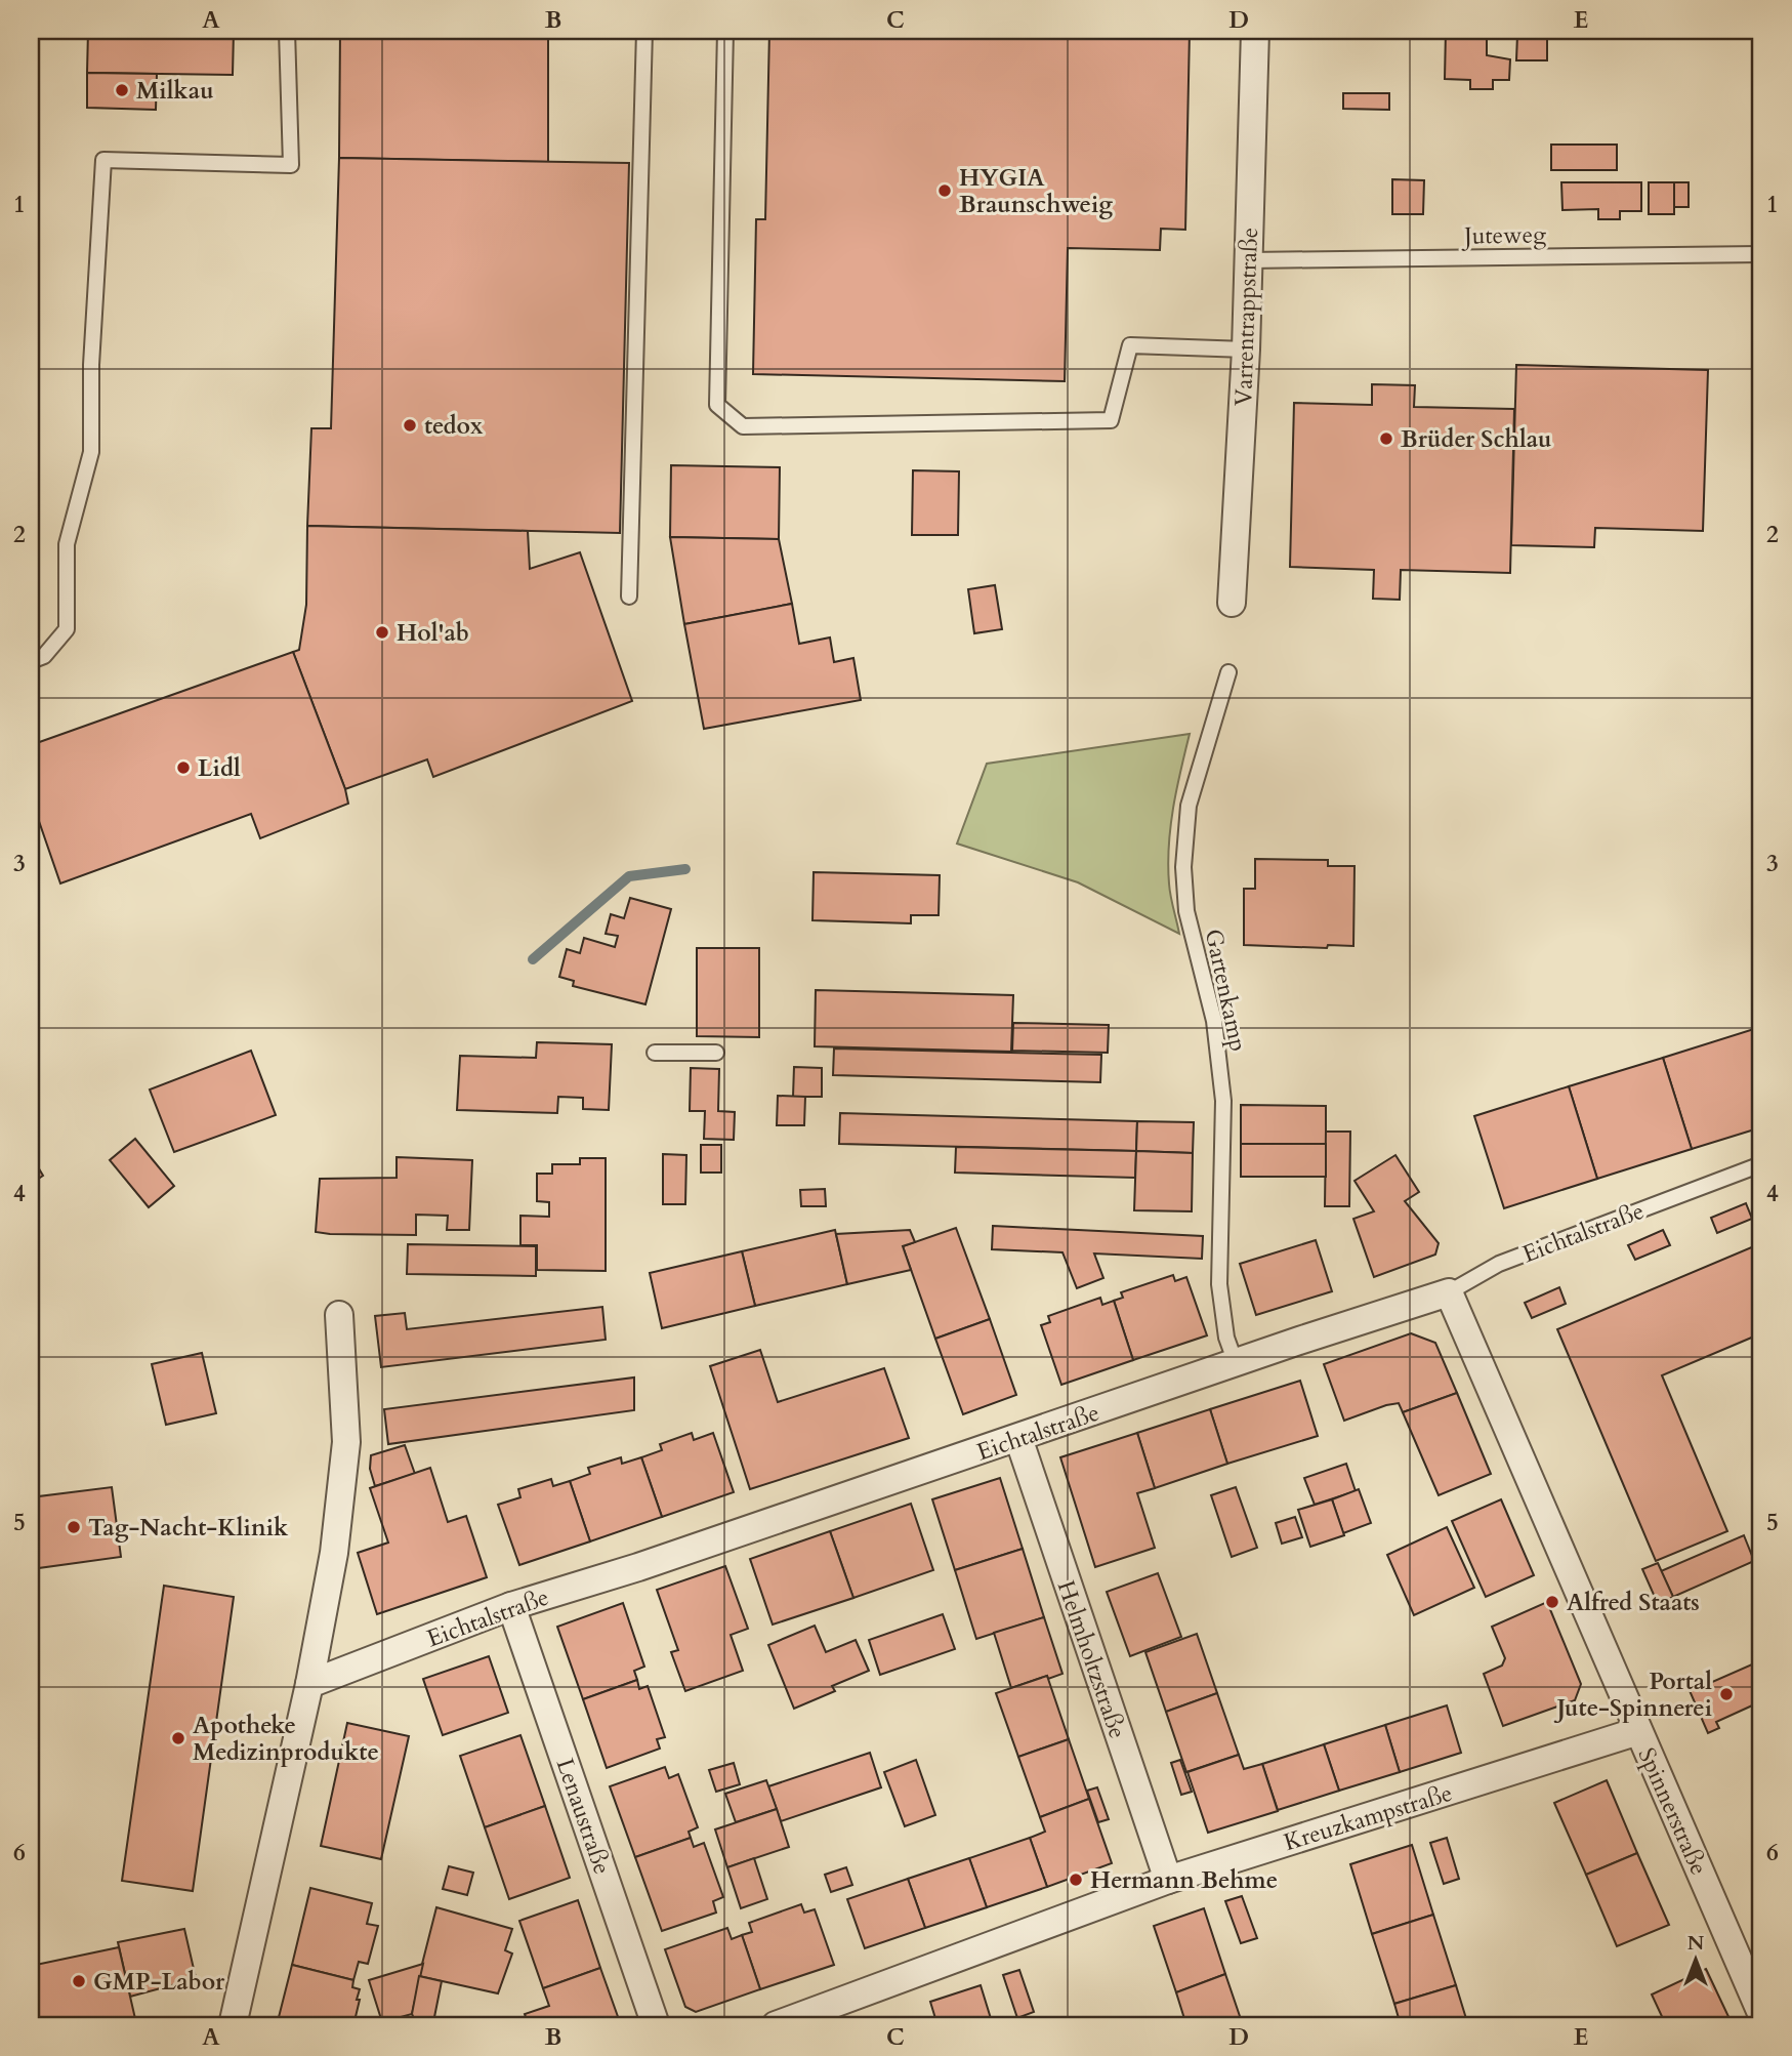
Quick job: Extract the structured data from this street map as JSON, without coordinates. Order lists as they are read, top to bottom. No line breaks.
{"streets":{"street":["Varrentrappstraße","Eichtalstraße","Helmholtzstraße","Spinnerstraße","Lenaustraße","Kreuzkampstraße"],"lane":["Juteweg","Gartenkamp"]},"crossings":[["Juteweg","Varrentrappstraße"],["Gartenkamp","Eichtalstraße"],["Eichtalstraße","Helmholtzstraße"],["Eichtalstraße","Spinnerstraße"],["Eichtalstraße","Lenaustraße"],["Helmholtzstraße","Kreuzkampstraße"],["Spinnerstraße","Kreuzkampstraße"]],"places":["Milkau","HYGIA Braunschweig","tedox","Brüder Schlau","Hol'ab","Lidl","Tag-Nacht-Klinik","Alfred Staats","Portal Jute-Spinnerei","Apotheke Medizinprodukte","Hermann Behme","GMP-Labor"],"north":"top","grid":{"columns":["A","B","C","D","E"],"rows":["1","2","3","4","5","6"]}}
